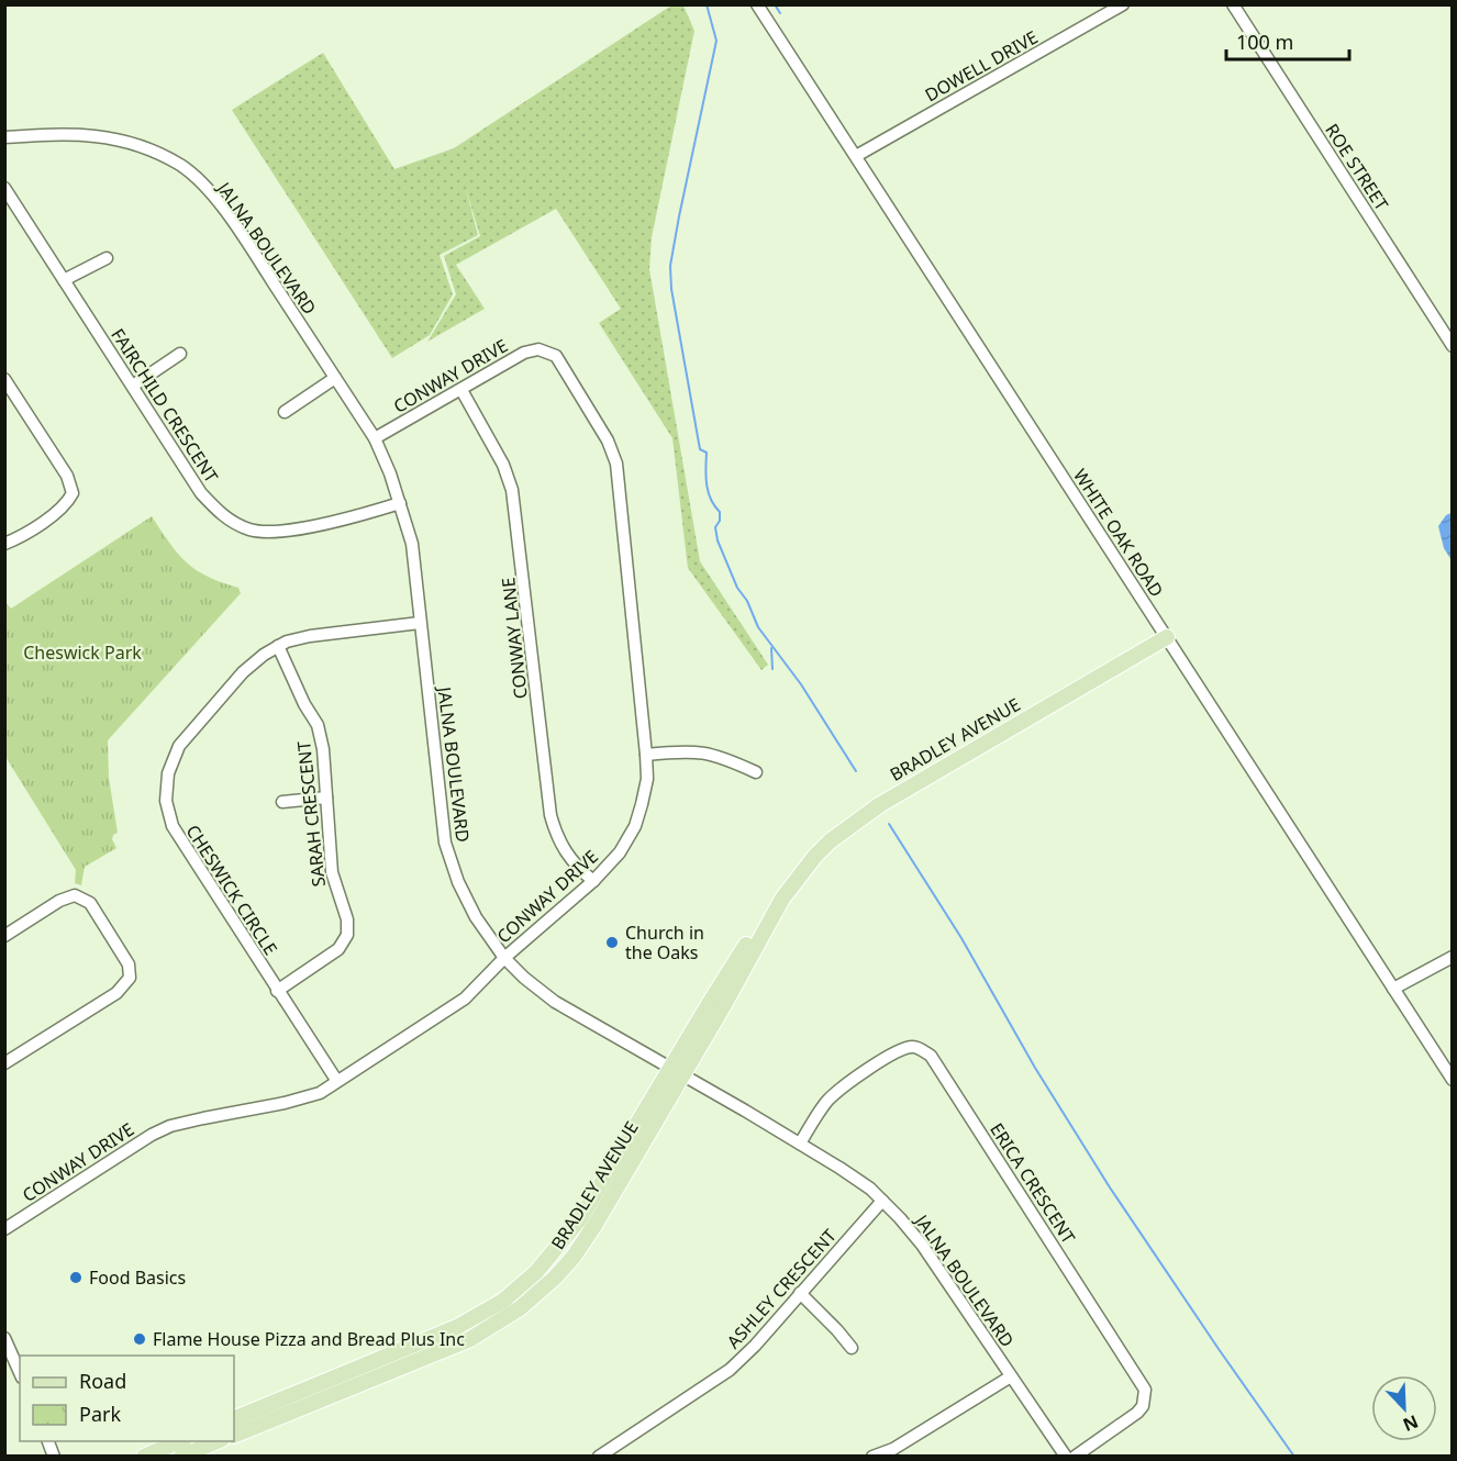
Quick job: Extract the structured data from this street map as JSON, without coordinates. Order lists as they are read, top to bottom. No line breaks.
{"streets":{"main road":["BRADLEY AVENUE"],"street":["DOWELL DRIVE","ROE STREET","JALNA BOULEVARD","CONWAY DRIVE","FAIRCHILD CRESCENT","WHITE OAK ROAD","CONWAY LANE","SARAH CRESCENT","CHESWICK CIRCLE","ERICA CRESCENT","ASHLEY CRESCENT"]},"crossings":[["DOWELL DRIVE","WHITE OAK ROAD"],["JALNA BOULEVARD","CONWAY DRIVE"],["JALNA BOULEVARD","FAIRCHILD CRESCENT"],["JALNA BOULEVARD","BRADLEY AVENUE"],["JALNA BOULEVARD","CHESWICK CIRCLE"],["JALNA BOULEVARD","ERICA CRESCENT"],["JALNA BOULEVARD","ASHLEY CRESCENT"],["CONWAY DRIVE","CONWAY LANE"],["CONWAY DRIVE","CHESWICK CIRCLE"],["WHITE OAK ROAD","BRADLEY AVENUE"],["SARAH CRESCENT","CHESWICK CIRCLE"]],"parks":["Cheswick Park"],"places":["Church in the Oaks","Food Basics","Flame House Pizza and Bread Plus Inc"],"legend":["Road","Park"],"scale_bar":"100 m","north":"bottom right"}
